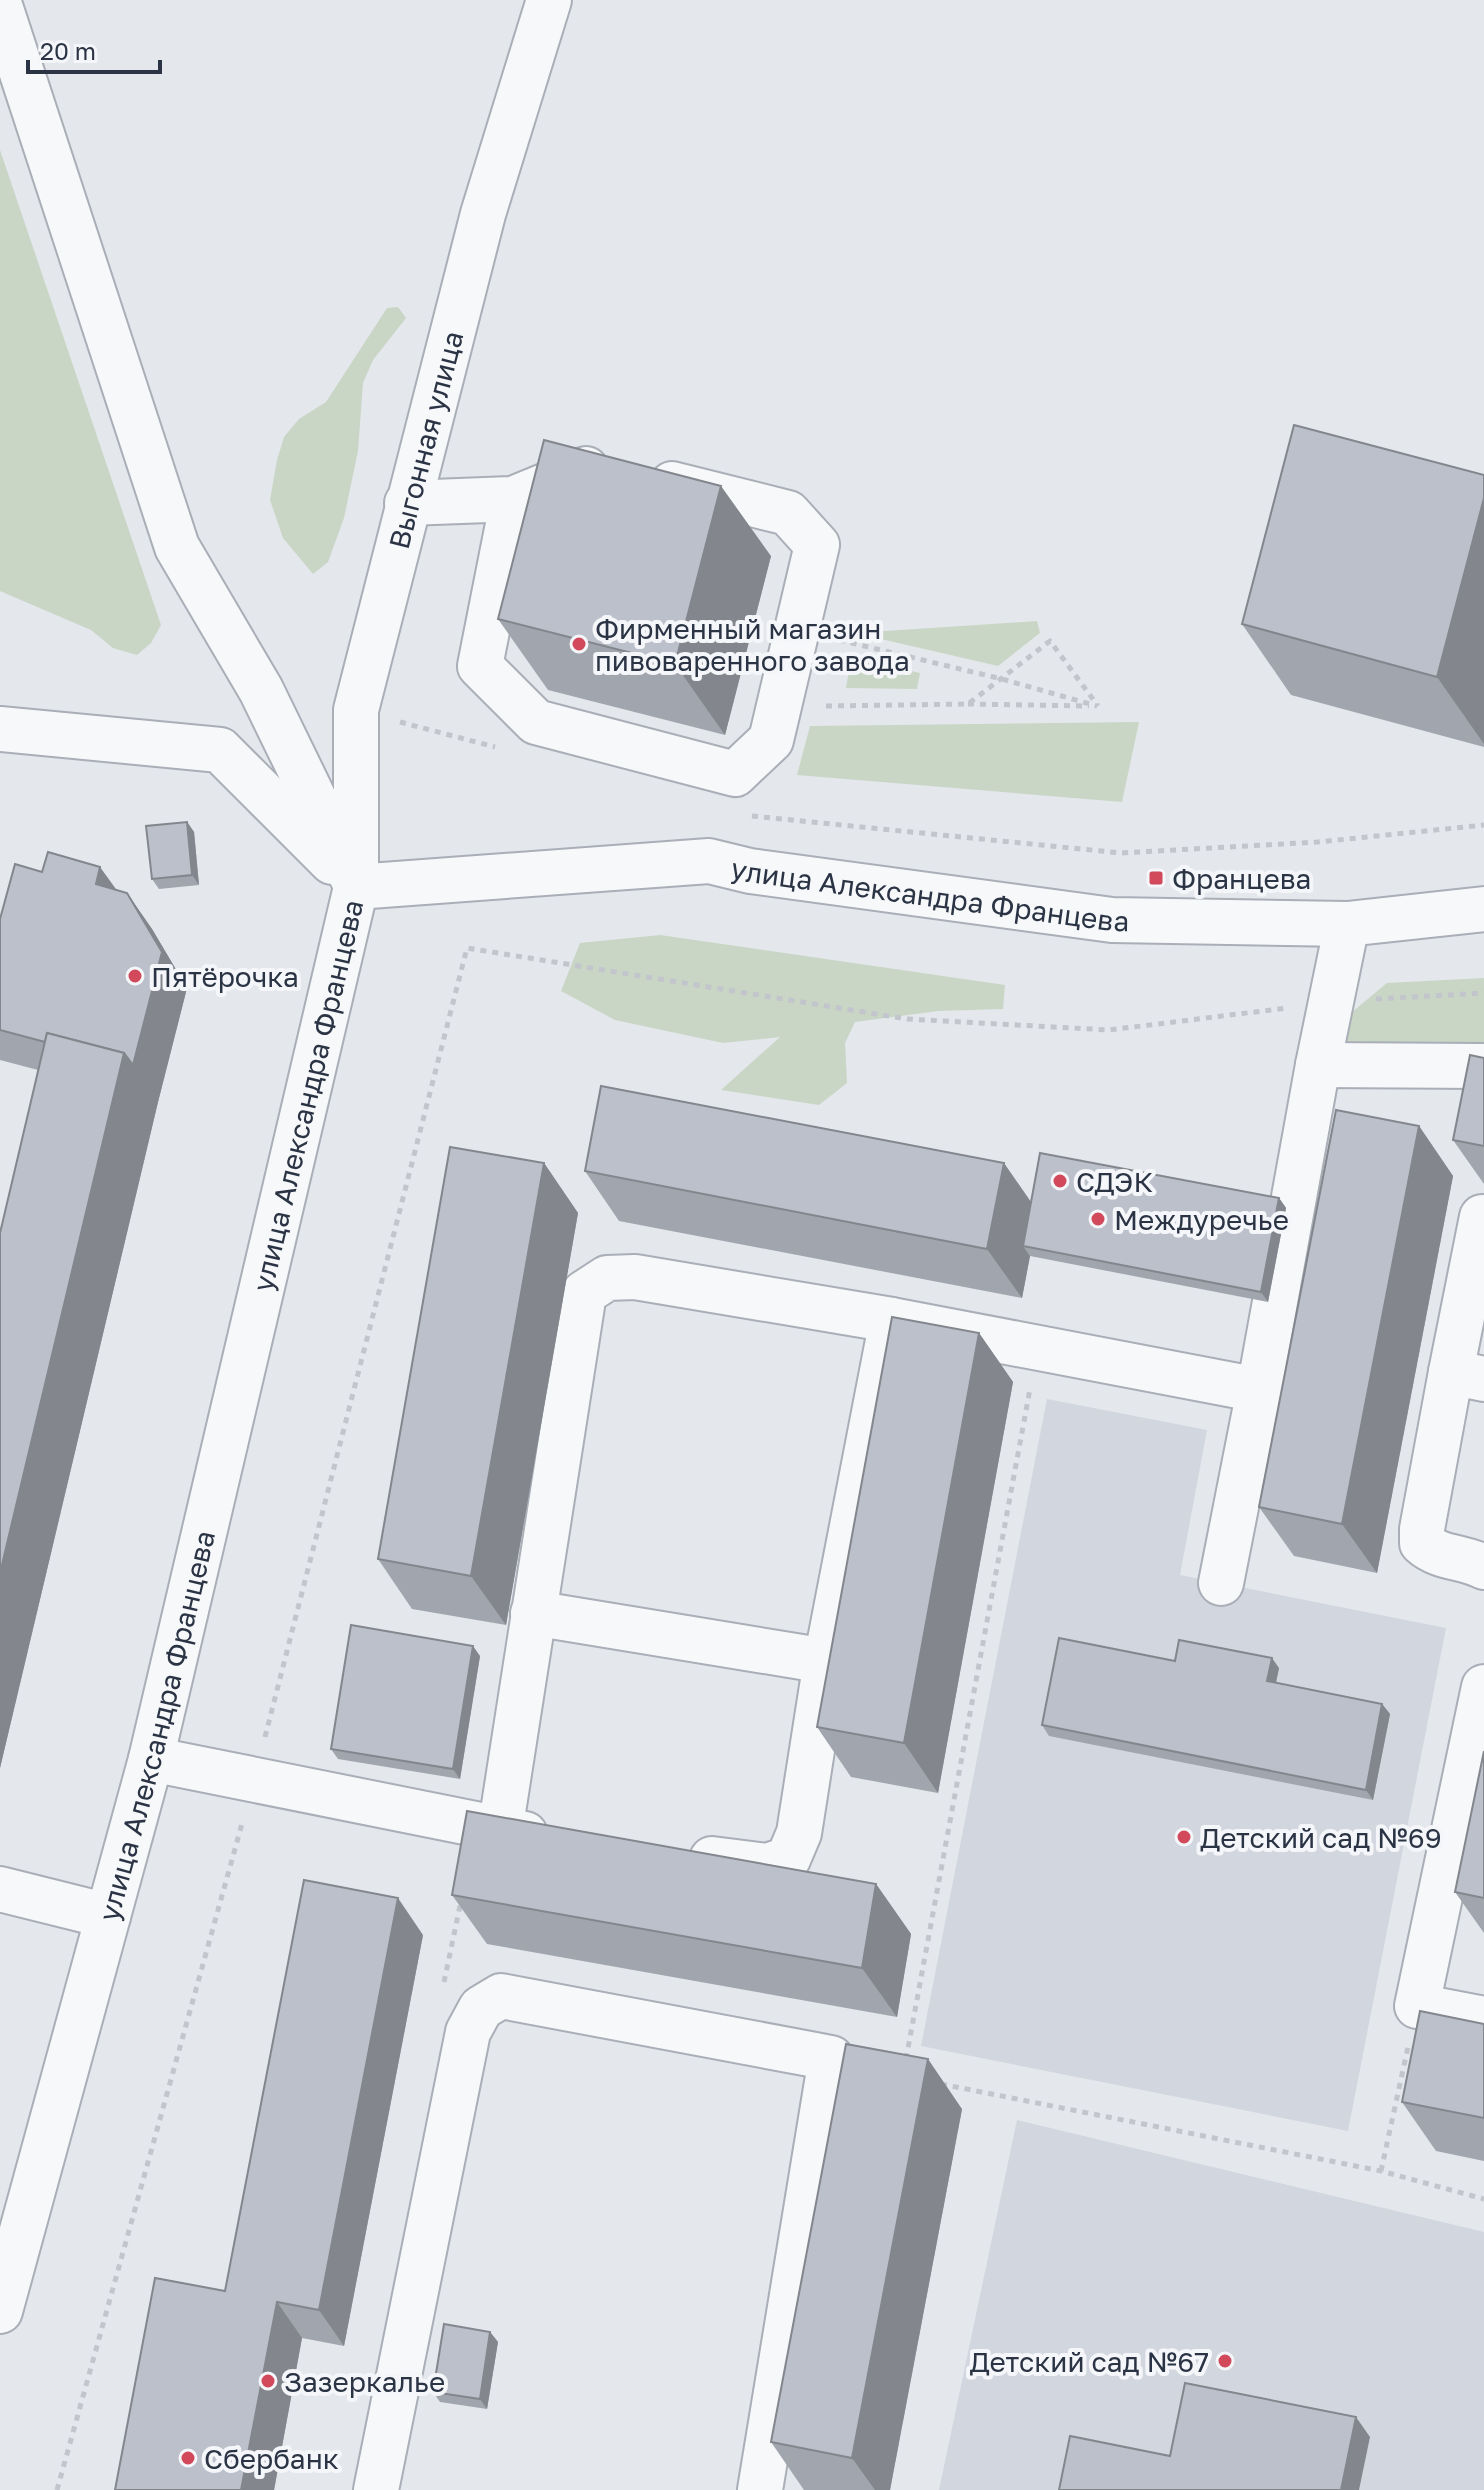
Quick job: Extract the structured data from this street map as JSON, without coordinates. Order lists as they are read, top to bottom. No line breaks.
{"streets":{"street":["Выгонная улица","улица Александра Францева"]},"crossings":[["Выгонная улица","улица Александра Францева"]],"places":{"other":["Фирменный магазин пивоваренного завода","Пятёрочка","СДЭК","Междуречье","Детский сад №69","Детский сад №67","Зазеркалье","Сбербанк"],"transit":["Францева"]},"scale_bar":"20 m"}
